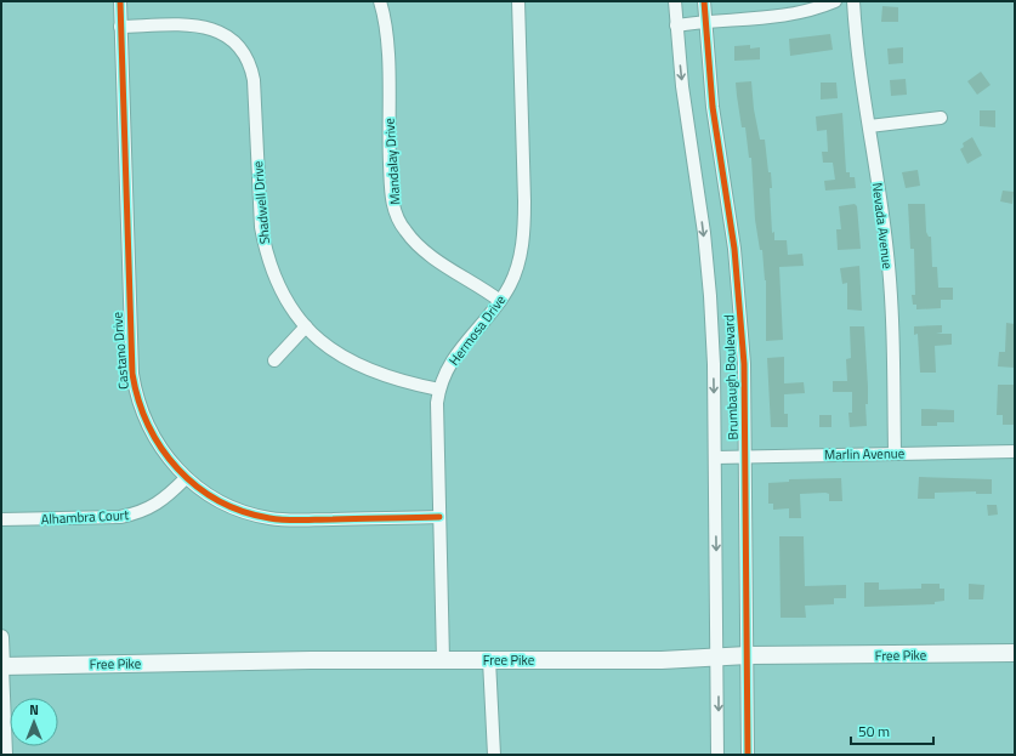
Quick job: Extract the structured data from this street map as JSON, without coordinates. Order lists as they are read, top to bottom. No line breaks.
{"streets":{"main road":["Free Pike"],"street":["Mandalay Drive","Shadwell Drive","Nevada Avenue","Hermosa Drive","Castano Drive","Brumbaugh Boulevard","Marlin Avenue","Alhambra Court"]},"crossings":[["Mandalay Drive","Hermosa Drive"],["Shadwell Drive","Hermosa Drive"],["Shadwell Drive","Castano Drive"],["Nevada Avenue","Marlin Avenue"],["Hermosa Drive","Castano Drive"],["Hermosa Drive","Free Pike"],["Castano Drive","Alhambra Court"],["Brumbaugh Boulevard","Marlin Avenue"],["Brumbaugh Boulevard","Free Pike"]],"scale_bar":"50 m","north":"top"}
